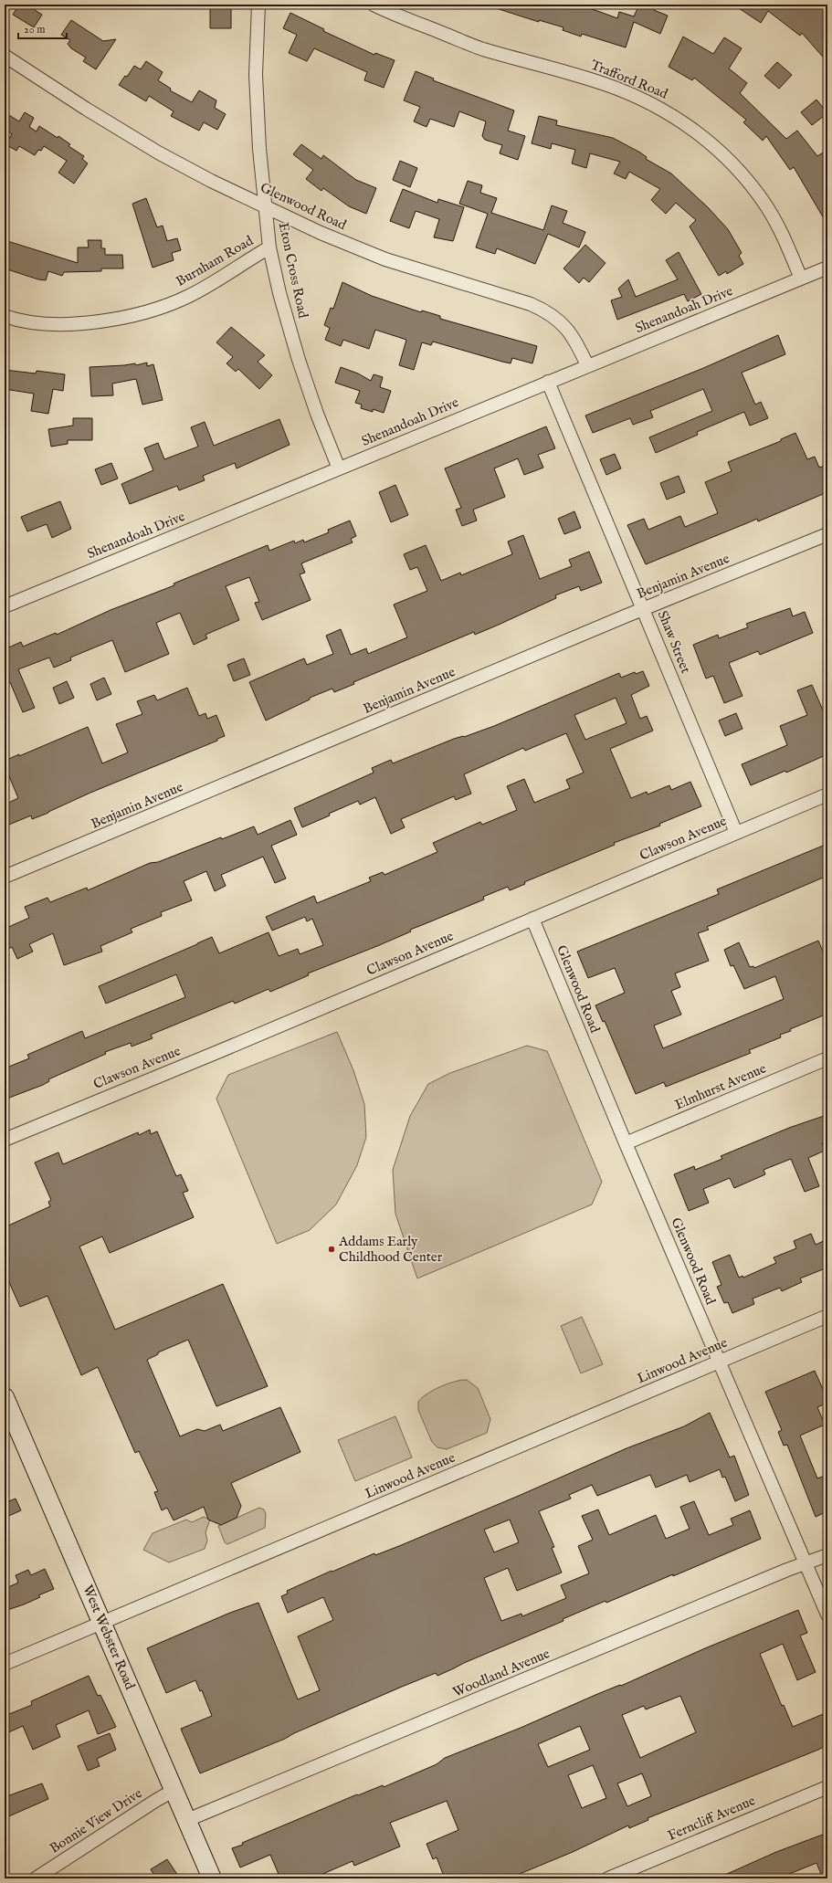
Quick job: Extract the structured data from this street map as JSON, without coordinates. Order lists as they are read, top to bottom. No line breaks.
{"streets":{"street":["Trafford Road","Glenwood Road","Burnham Road","Eton Cross Road","Shenandoah Drive","Benjamin Avenue","Shaw Street","Clawson Avenue","Elmhurst Avenue","Linwood Avenue","West Webster Road","Woodland Avenue","Ferncliff Avenue","Bonnie View Drive"]},"crossings":[["Trafford Road","Shenandoah Drive"],["Glenwood Road","Eton Cross Road"],["Glenwood Road","Shenandoah Drive"],["Glenwood Road","Clawson Avenue"],["Glenwood Road","Elmhurst Avenue"],["Glenwood Road","Linwood Avenue"],["Glenwood Road","Woodland Avenue"],["Burnham Road","Eton Cross Road"],["Eton Cross Road","Shenandoah Drive"],["Shenandoah Drive","Shaw Street"],["Benjamin Avenue","Shaw Street"],["Shaw Street","Clawson Avenue"],["Linwood Avenue","West Webster Road"],["West Webster Road","Woodland Avenue"],["West Webster Road","Bonnie View Drive"]],"places":["Addams Early Childhood Center"],"scale_bar":"20 m"}
